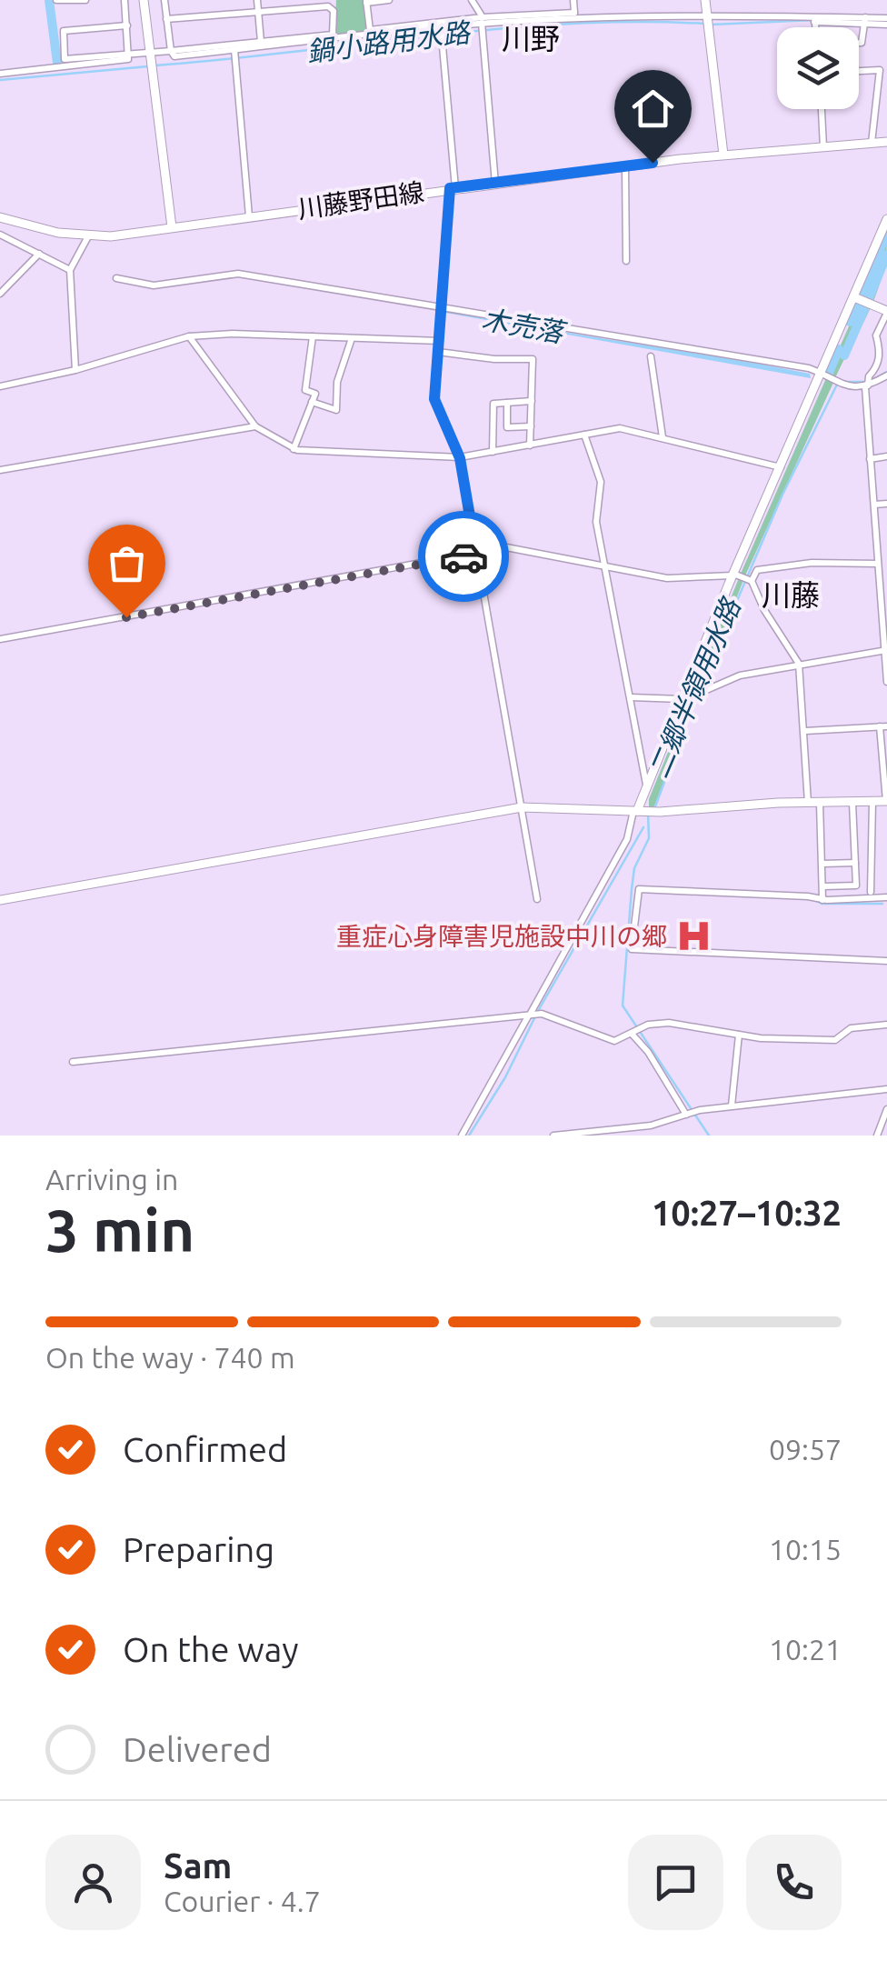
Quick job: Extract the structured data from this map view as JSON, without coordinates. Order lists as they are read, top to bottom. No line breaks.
{"streets":{"street":["川藤野田線"]},"districts":["川野","川藤"],"water":["鍋小路用水路","木売落","二郷半領用水路"],"places":{"hospital":["重症心身障害児施設中川の郷"]},"page":{"heading":["3 min","Arriving in","10:27–10:32"],"panel":["Sam","Courier · 4.7"],"bar":"On the way · 740 m","list":[["Confirmed","09:57"],["Preparing","10:15"],["On the way","10:21"],"Delivered"]}}
